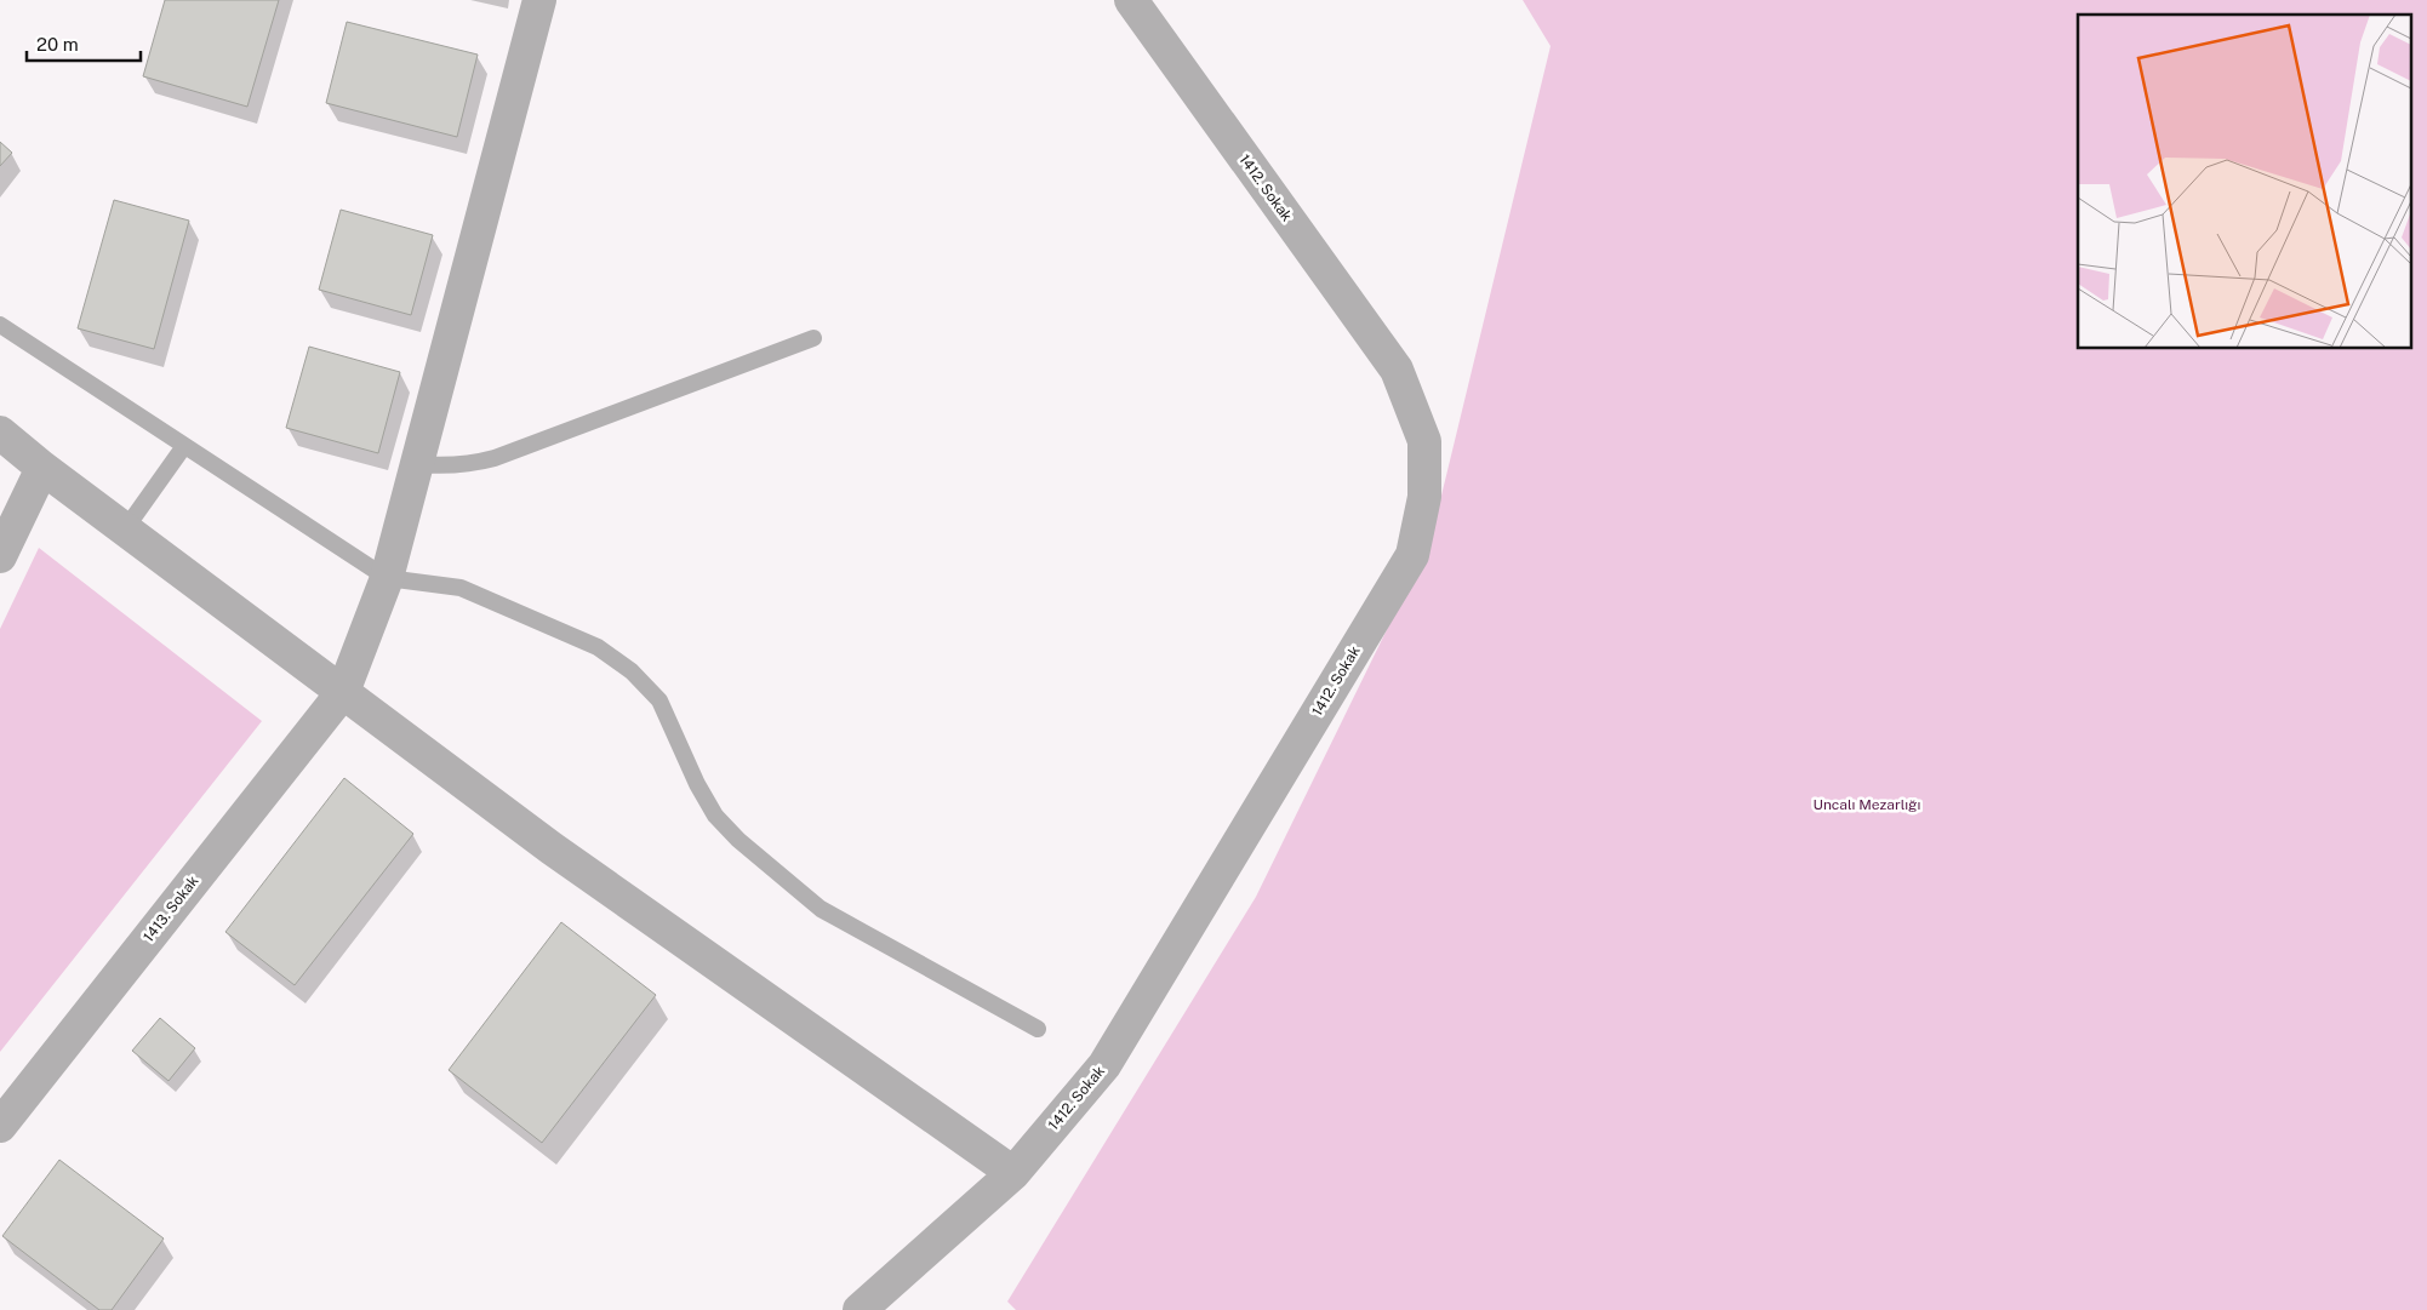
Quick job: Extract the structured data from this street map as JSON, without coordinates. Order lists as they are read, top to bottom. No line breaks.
{"streets":{"street":["1412. Sokak","1413. Sokak"]},"parks":["Uncalı Mezarlığı"],"scale_bar":"20 m"}
